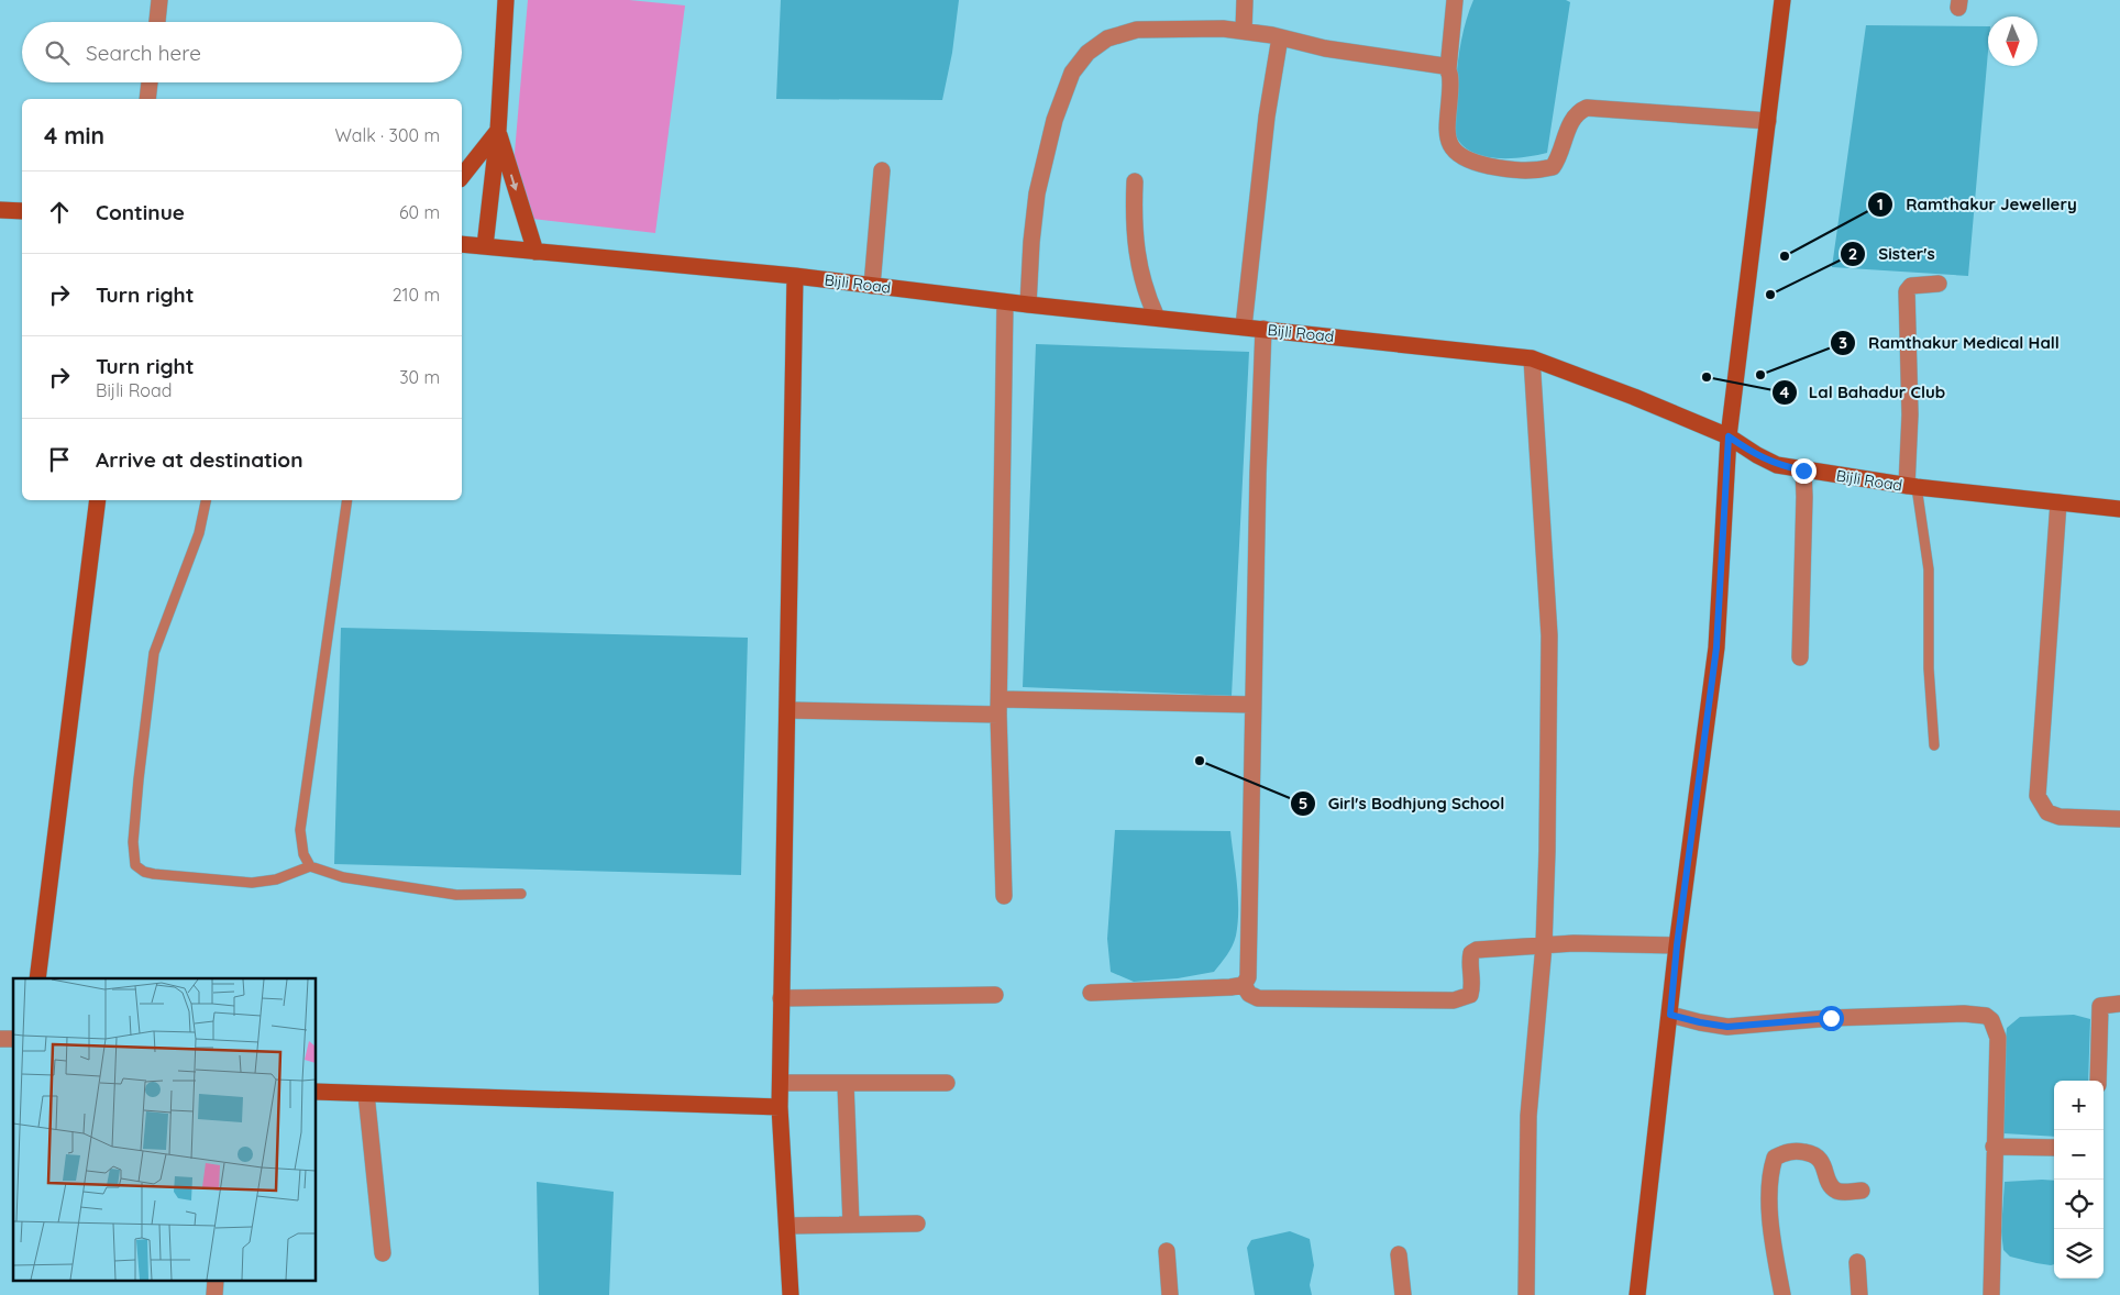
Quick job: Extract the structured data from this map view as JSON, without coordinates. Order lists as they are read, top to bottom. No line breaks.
{"streets":{"street":["Bijli Road"]},"places":["Ramthakur Jewellery","Sister's","Ramthakur Medical Hall","Lal Bahadur Club","Girl's Bodhjung School"],"north":"bottom","page":{"search":"Search here","heading":["4 min","Walk · 300 m"],"list":[["Continue","60 m"],["Turn right","210 m"],["Turn right","Bijli Road","30 m"],"Arrive at destination"],"map_buttons":["+","−"]}}
